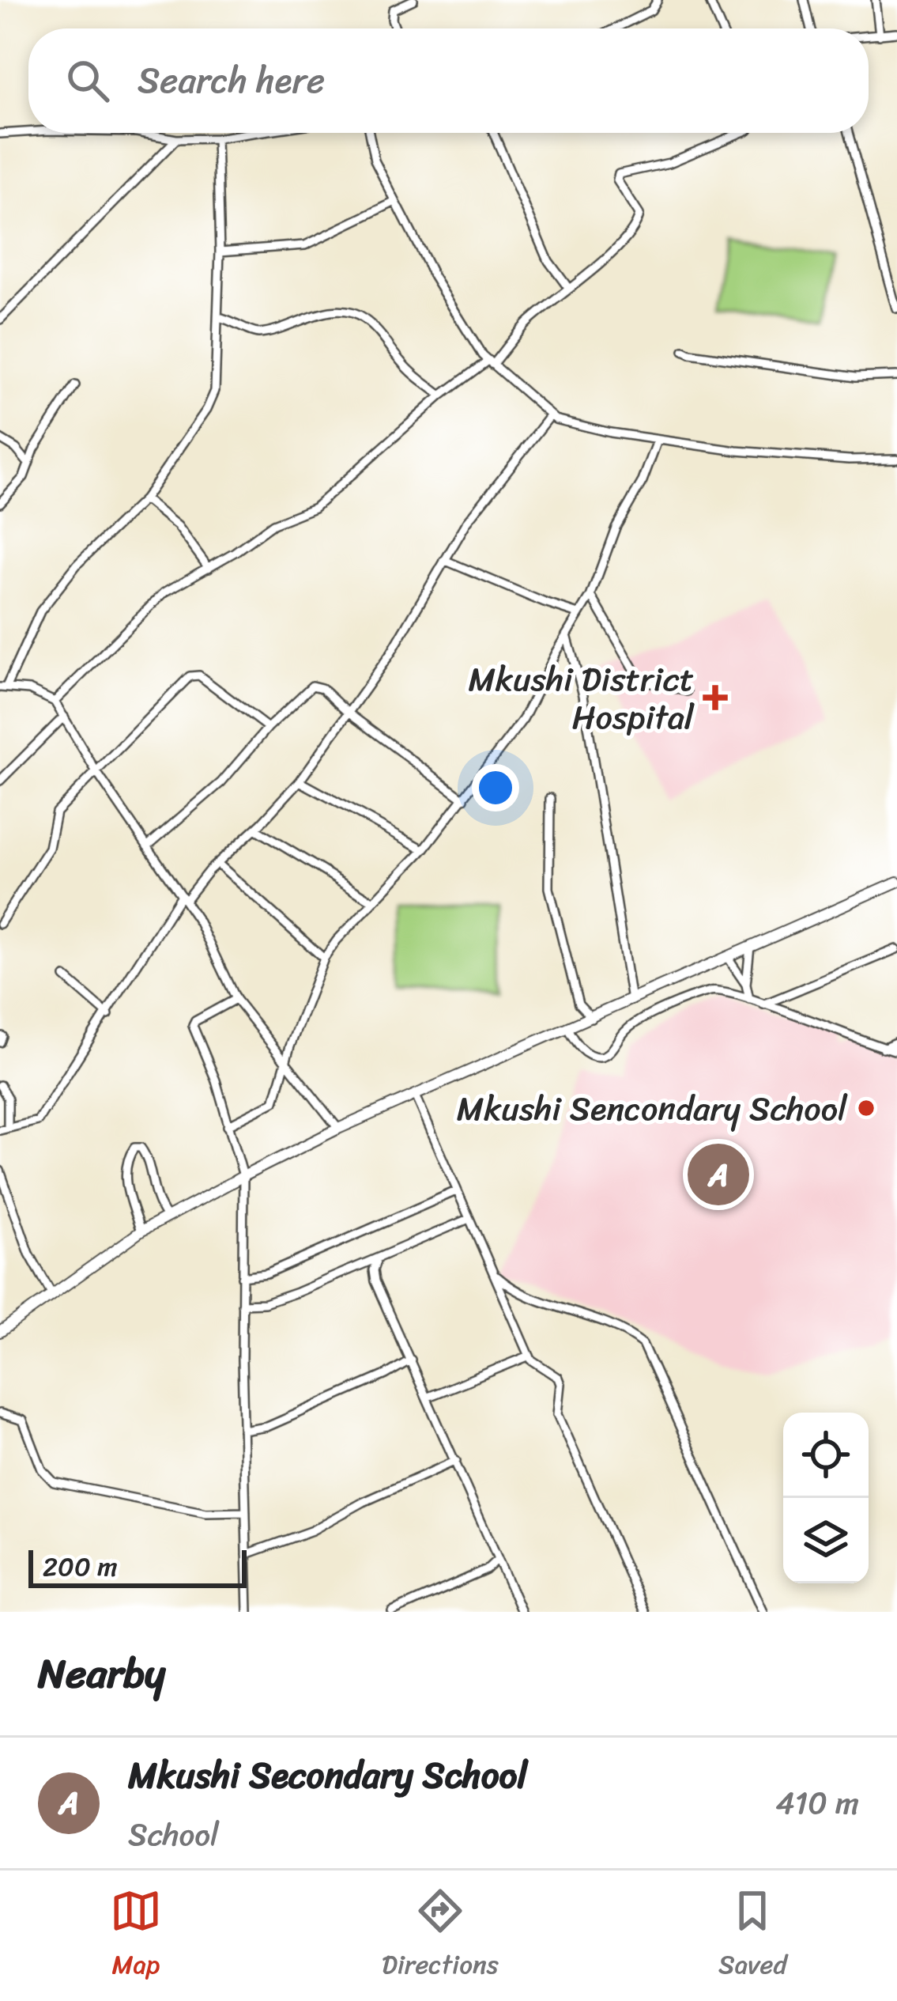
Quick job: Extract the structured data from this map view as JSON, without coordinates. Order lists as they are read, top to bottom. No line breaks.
{"places":{"health":["Mkushi District Hospital"],"other":["Mkushi Sencondary School"]},"scale_bar":"200 m","page":{"search":"Search here","pins":"A","scale":"200 m","heading":"Nearby","list":[{"mark":"A","name":"Mkushi Secondary School","note":"School","value":"410 m"}],"nav":["Map","Directions","Saved"]}}
